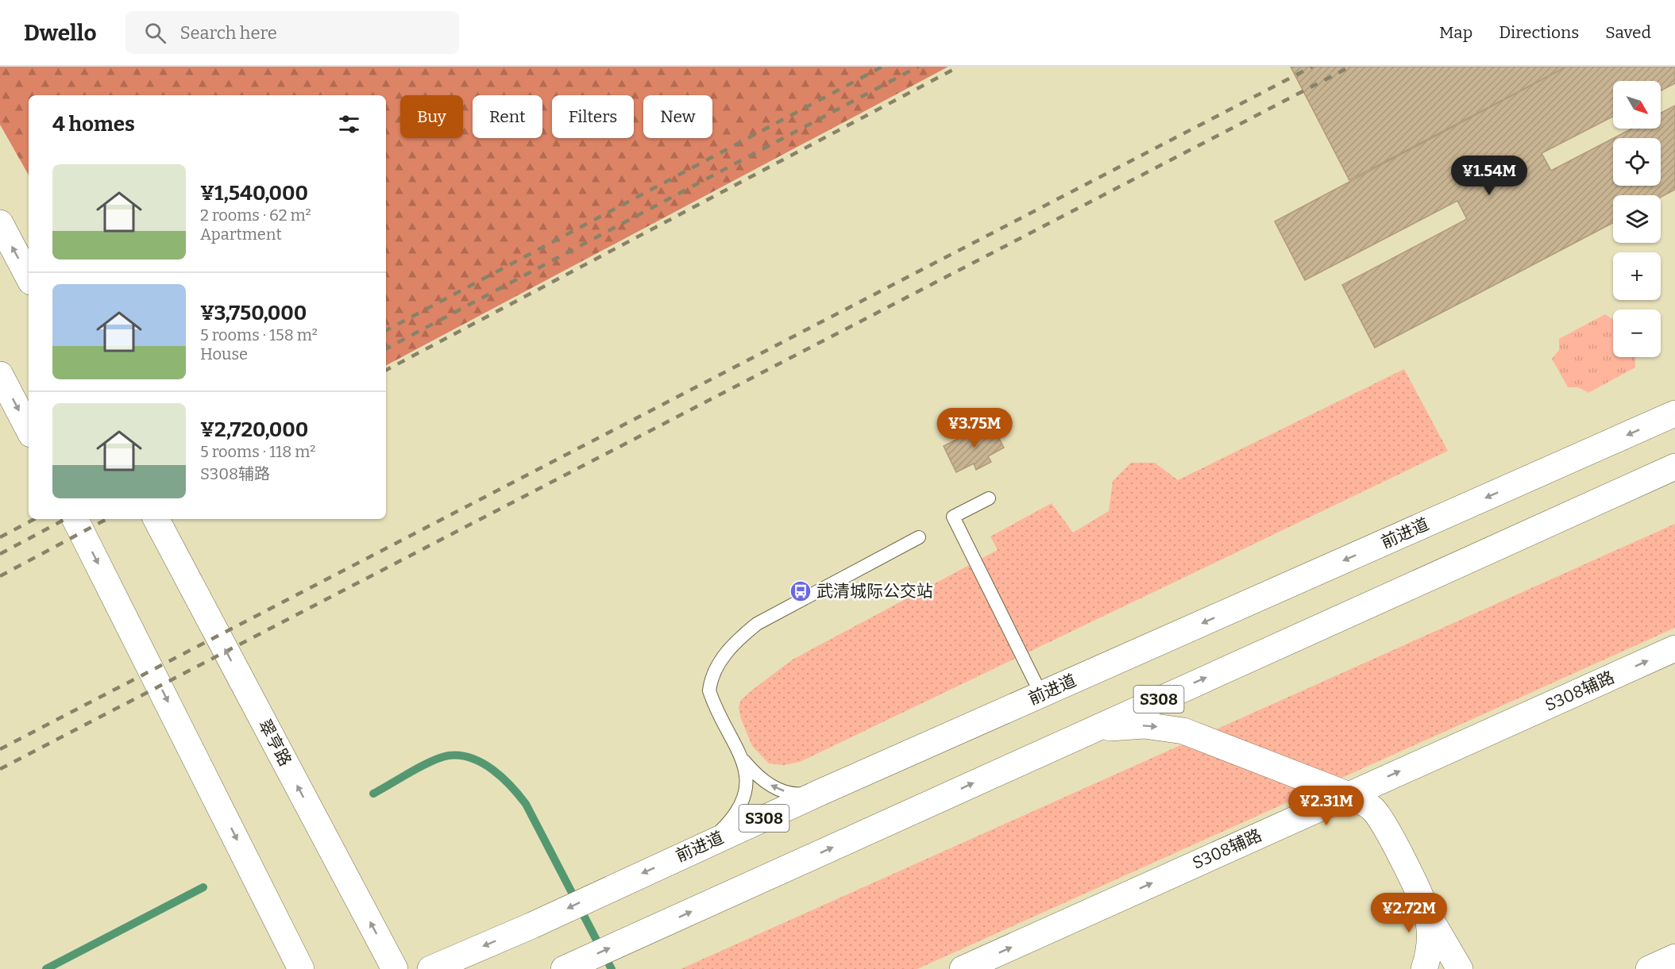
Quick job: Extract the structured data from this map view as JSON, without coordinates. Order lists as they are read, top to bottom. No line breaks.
{"streets":{"main road":["前进道","S308辅路","S308","翠亨路"]},"places":{"bus stop":["武清城际公交站"]},"north":"bottom right","page":{"header":"Dwello","search":"Search here","nav":["Map","Directions","Saved"],"map_buttons":["+","−"],"chip":["Buy","Rent","Filters","New"],"heading":"4 homes","list":[{"name":"¥1,540,000","note":"2 rooms · 62 m² · Apartment"},{"name":"¥3,750,000","note":"5 rooms · 158 m² · House"},{"name":"¥2,720,000","note":"5 rooms · 118 m² · S308辅路"}],"price":["¥1.54M","¥3.75M","¥2.31M","¥2.72M"]}}
